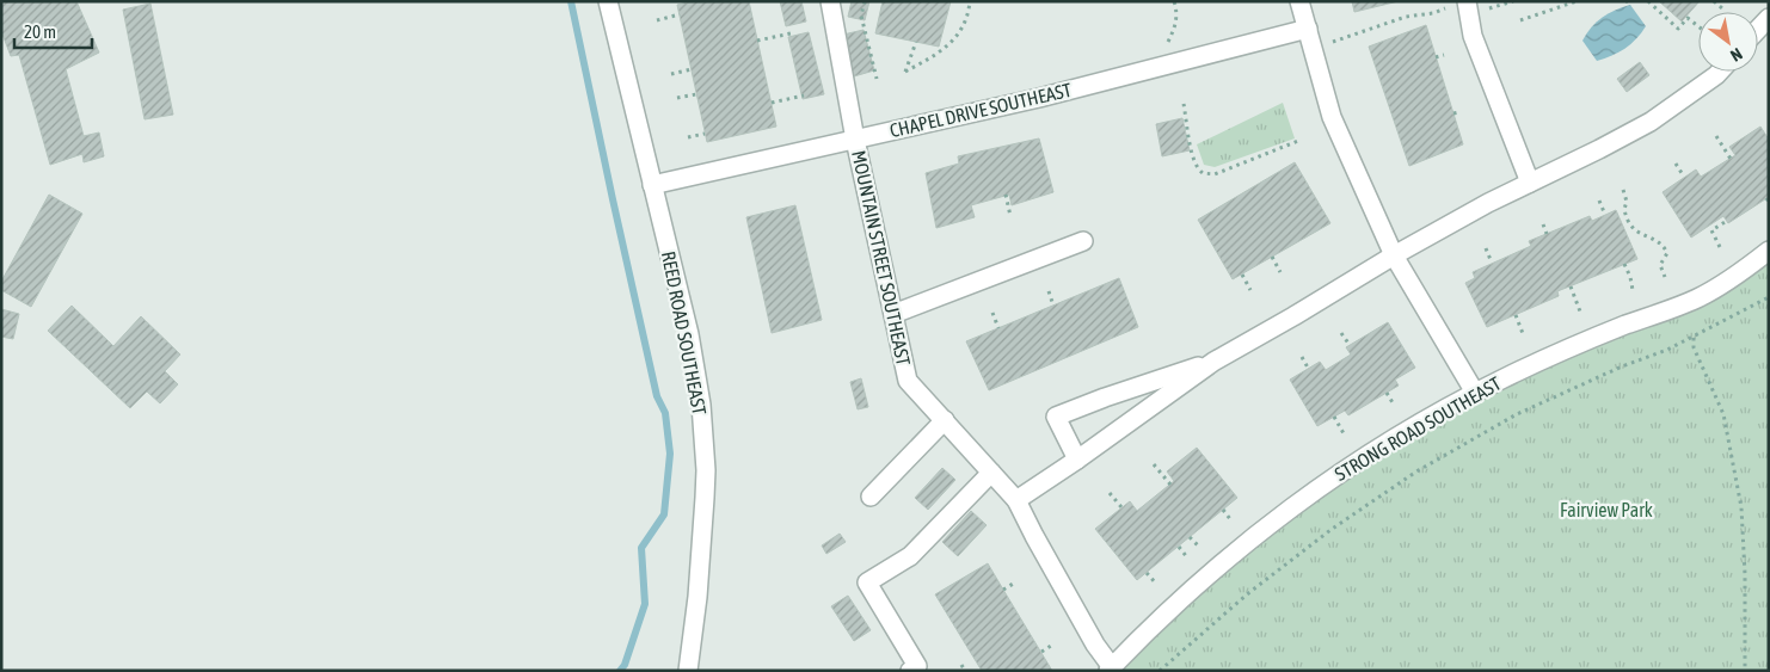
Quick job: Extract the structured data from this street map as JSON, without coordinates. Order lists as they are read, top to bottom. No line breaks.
{"streets":{"street":["CHAPEL DRIVE SOUTHEAST","MOUNTAIN STREET SOUTHEAST","REED ROAD SOUTHEAST","STRONG ROAD SOUTHEAST"]},"crossings":[["CHAPEL DRIVE SOUTHEAST","MOUNTAIN STREET SOUTHEAST"],["CHAPEL DRIVE SOUTHEAST","REED ROAD SOUTHEAST"],["MOUNTAIN STREET SOUTHEAST","STRONG ROAD SOUTHEAST"]],"parks":["Fairview Park"],"scale_bar":"20 m","north":"bottom right"}
